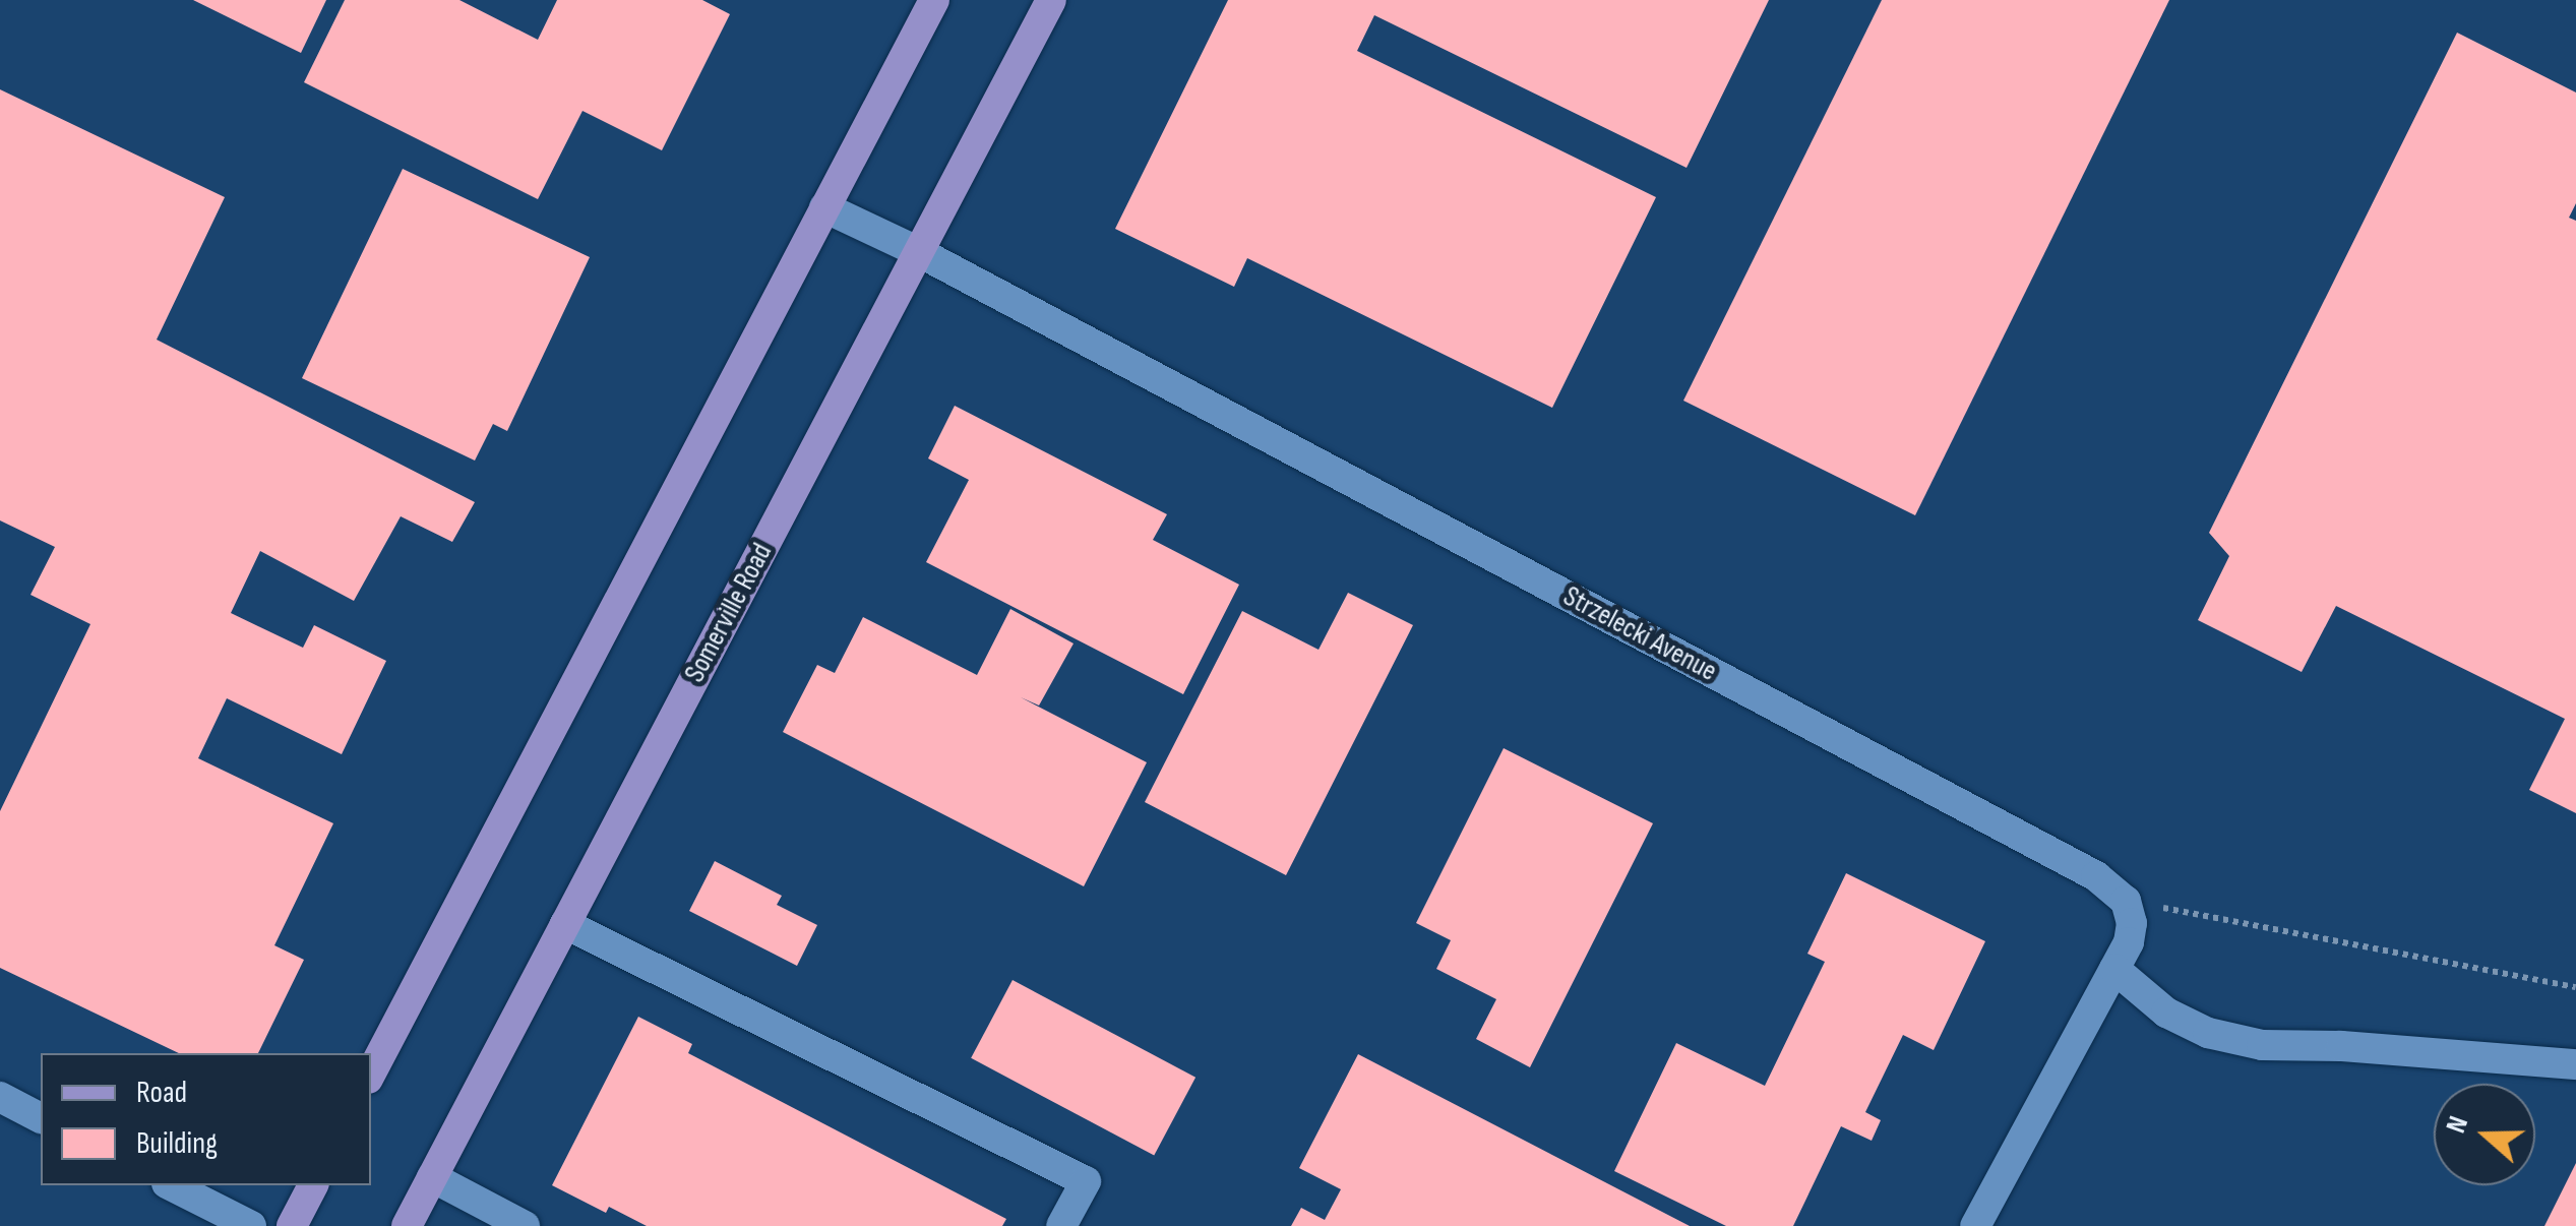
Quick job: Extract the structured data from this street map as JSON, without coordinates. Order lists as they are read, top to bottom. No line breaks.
{"streets":{"main road":["Somerville Road"],"street":["Strzelecki Avenue"]},"crossings":[["Somerville Road","Strzelecki Avenue"]],"legend":["Road","Building"],"north":"left"}
